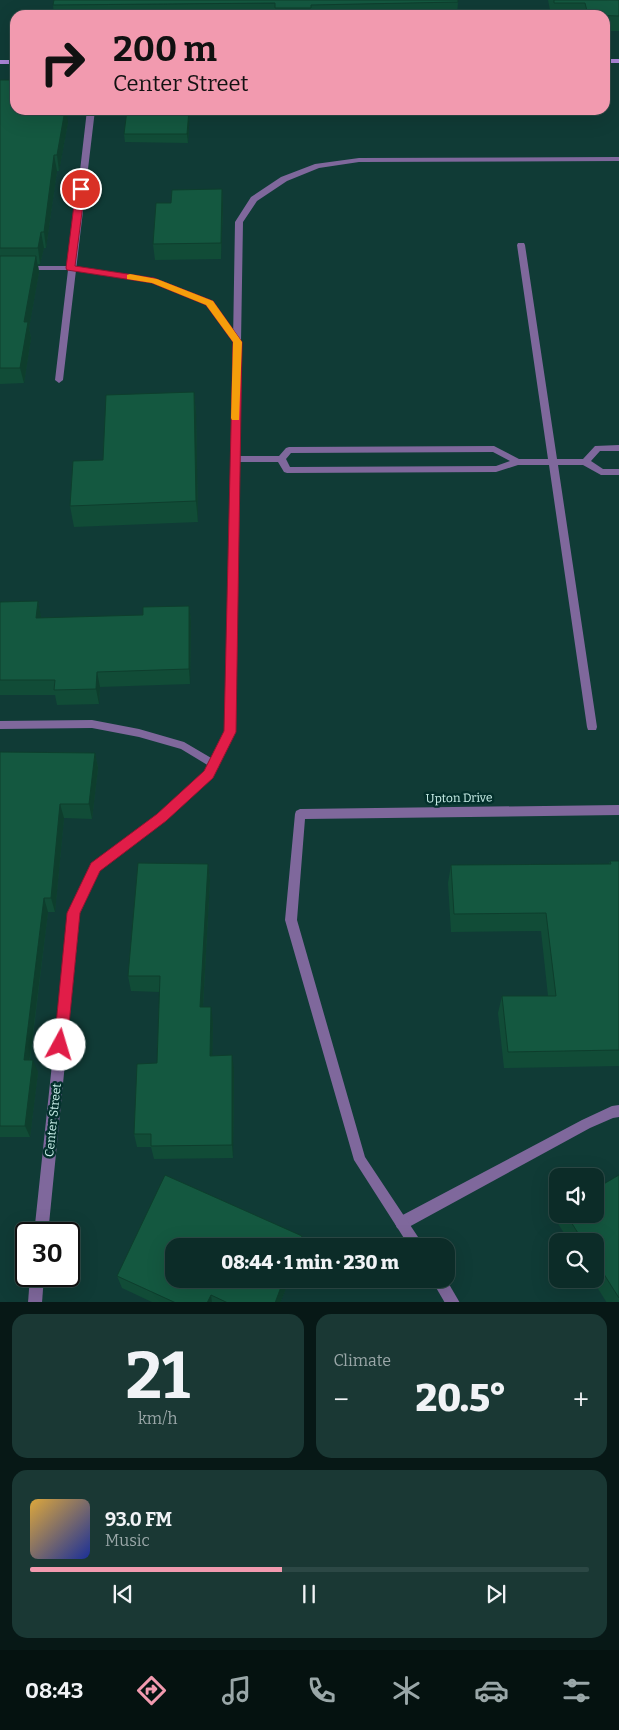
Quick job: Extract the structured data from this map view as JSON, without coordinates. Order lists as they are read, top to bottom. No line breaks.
{"streets":{"street":["Upton Drive","Center Street"]},"page":{"turn":["200 m","Center Street"],"limit":"30","trip":"08:44 · 1 min · 230 m","tile":[["21","km/h"],"Climate"],"heat":["−","20.5°","+"],"song":["93.0 FM","Music"],"tabs":"08:43"}}
